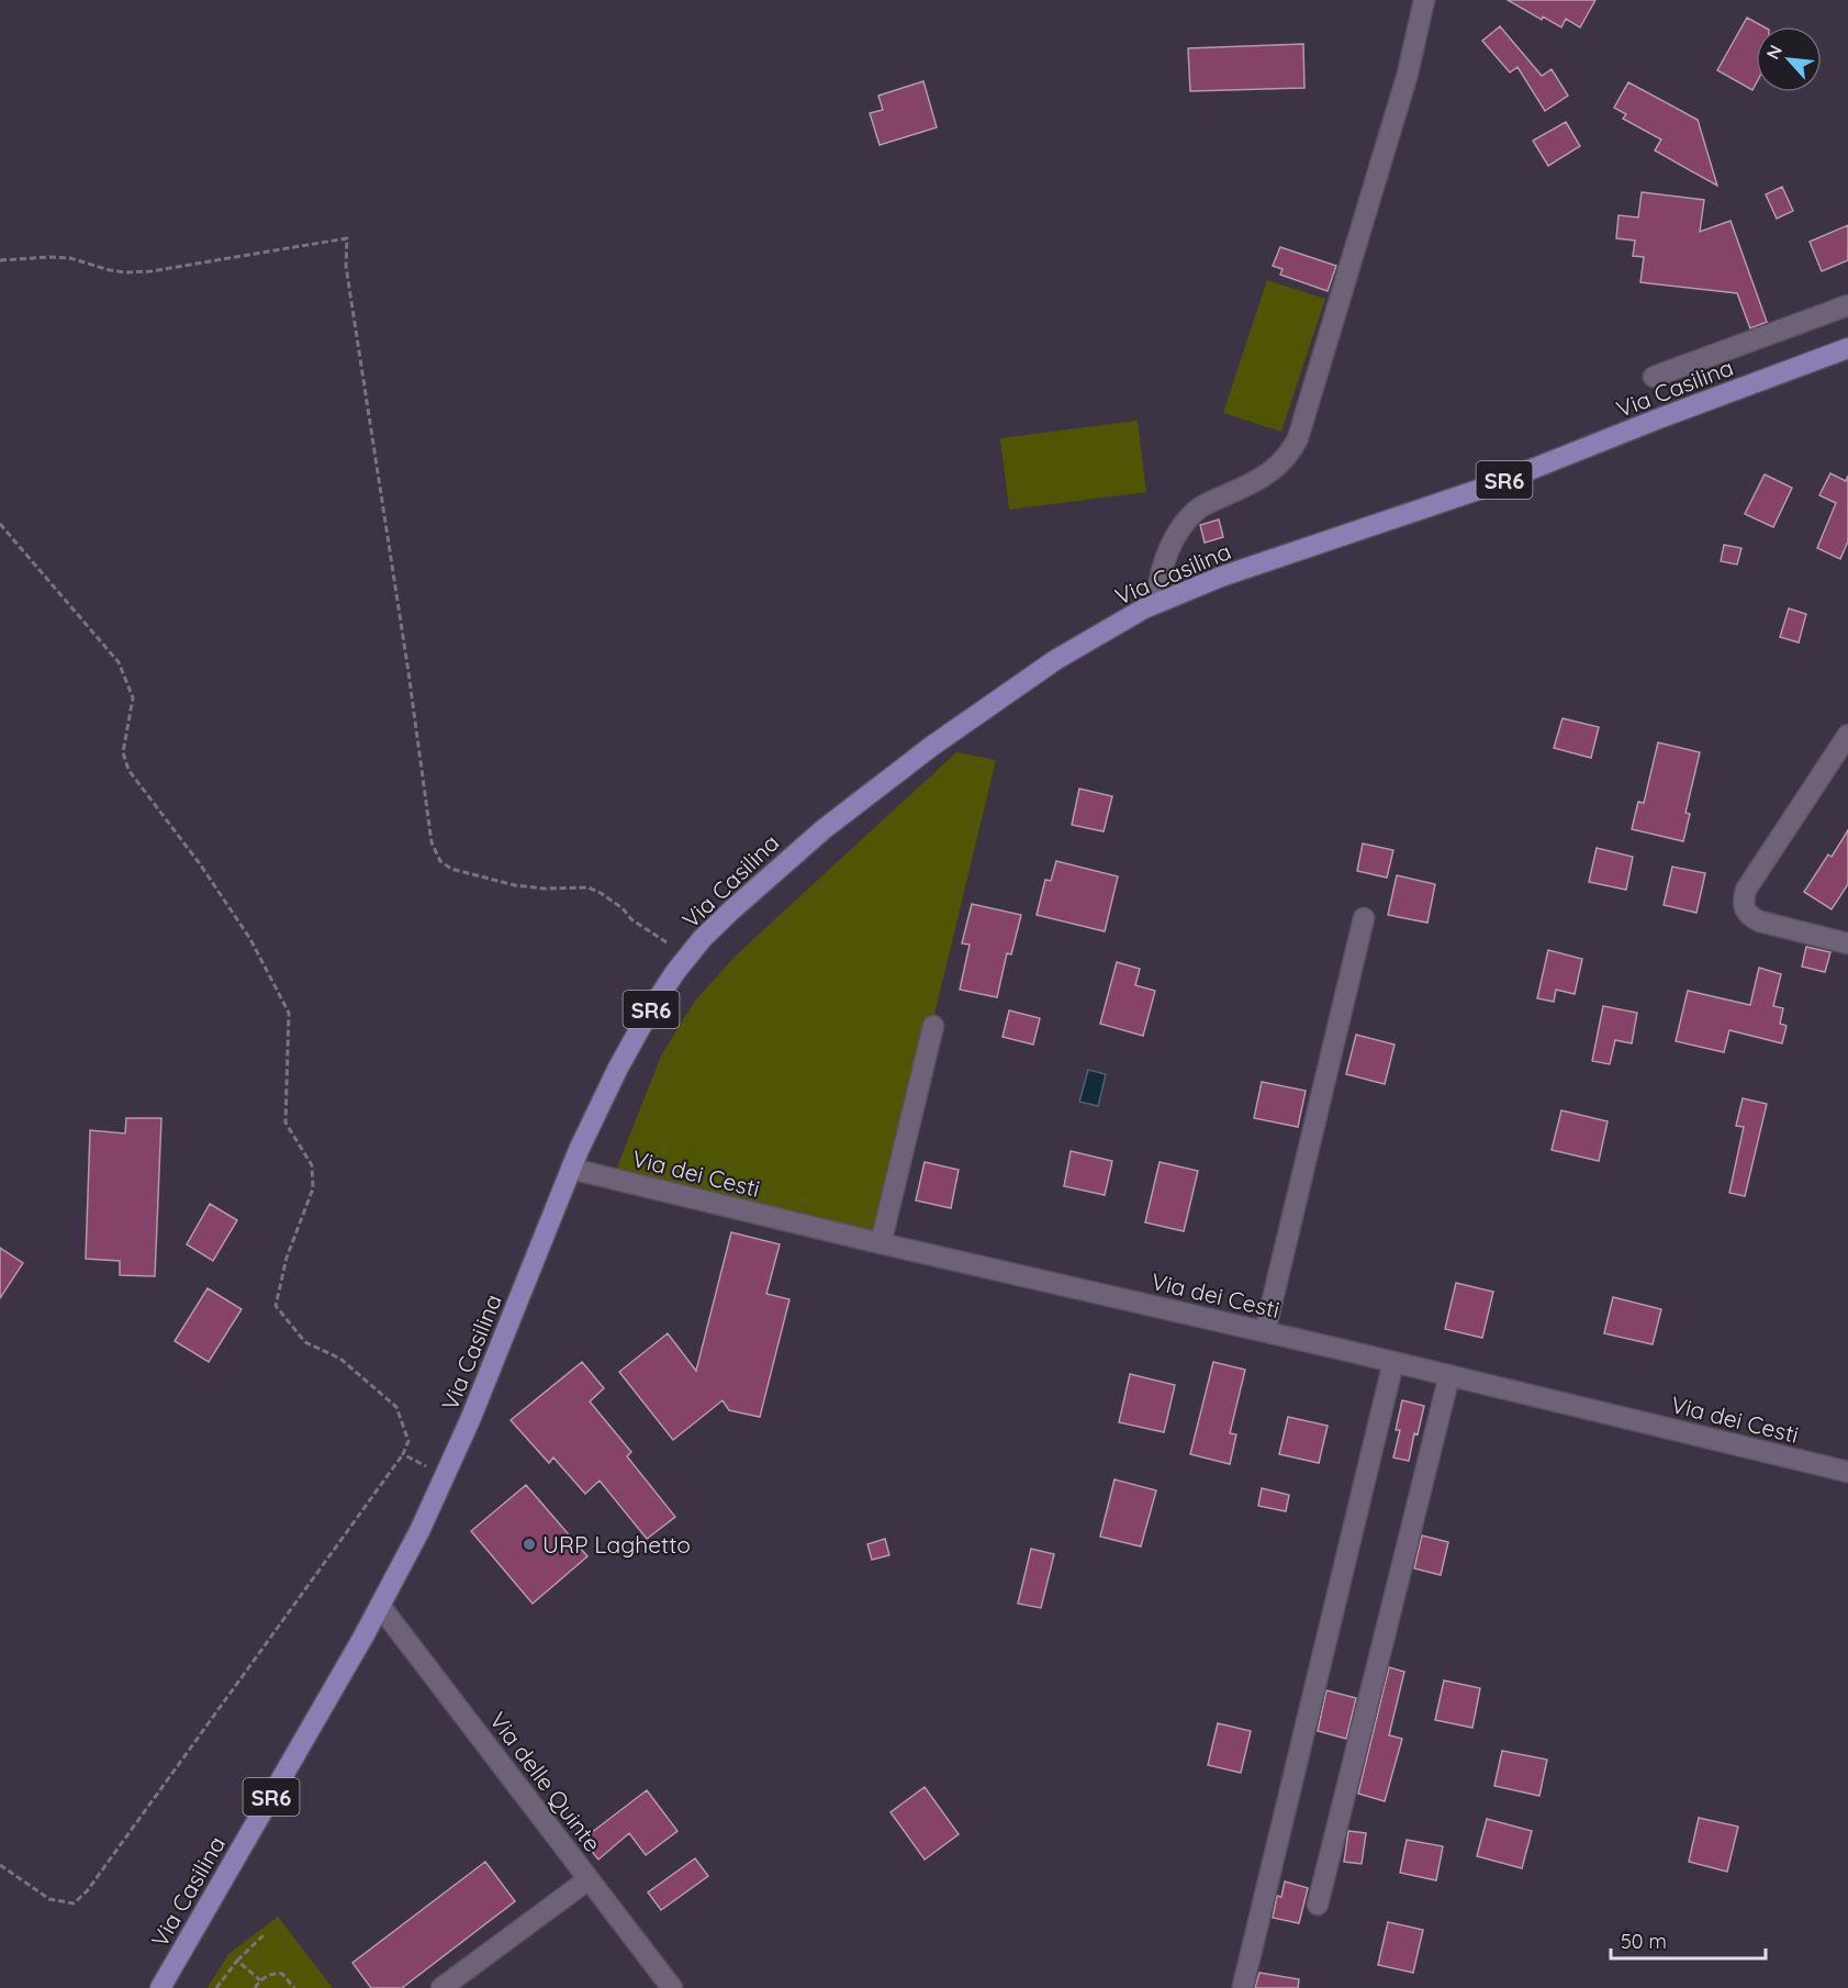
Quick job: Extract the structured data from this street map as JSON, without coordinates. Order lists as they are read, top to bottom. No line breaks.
{"streets":{"main road":["Via Casilina","SR6"],"street":["Via dei Cesti","Via delle Quinte"]},"crossings":[["Via Casilina","Via dei Cesti"],["Via Casilina","Via delle Quinte"]],"places":["URP Laghetto"],"scale_bar":"50 m","north":"top left"}
